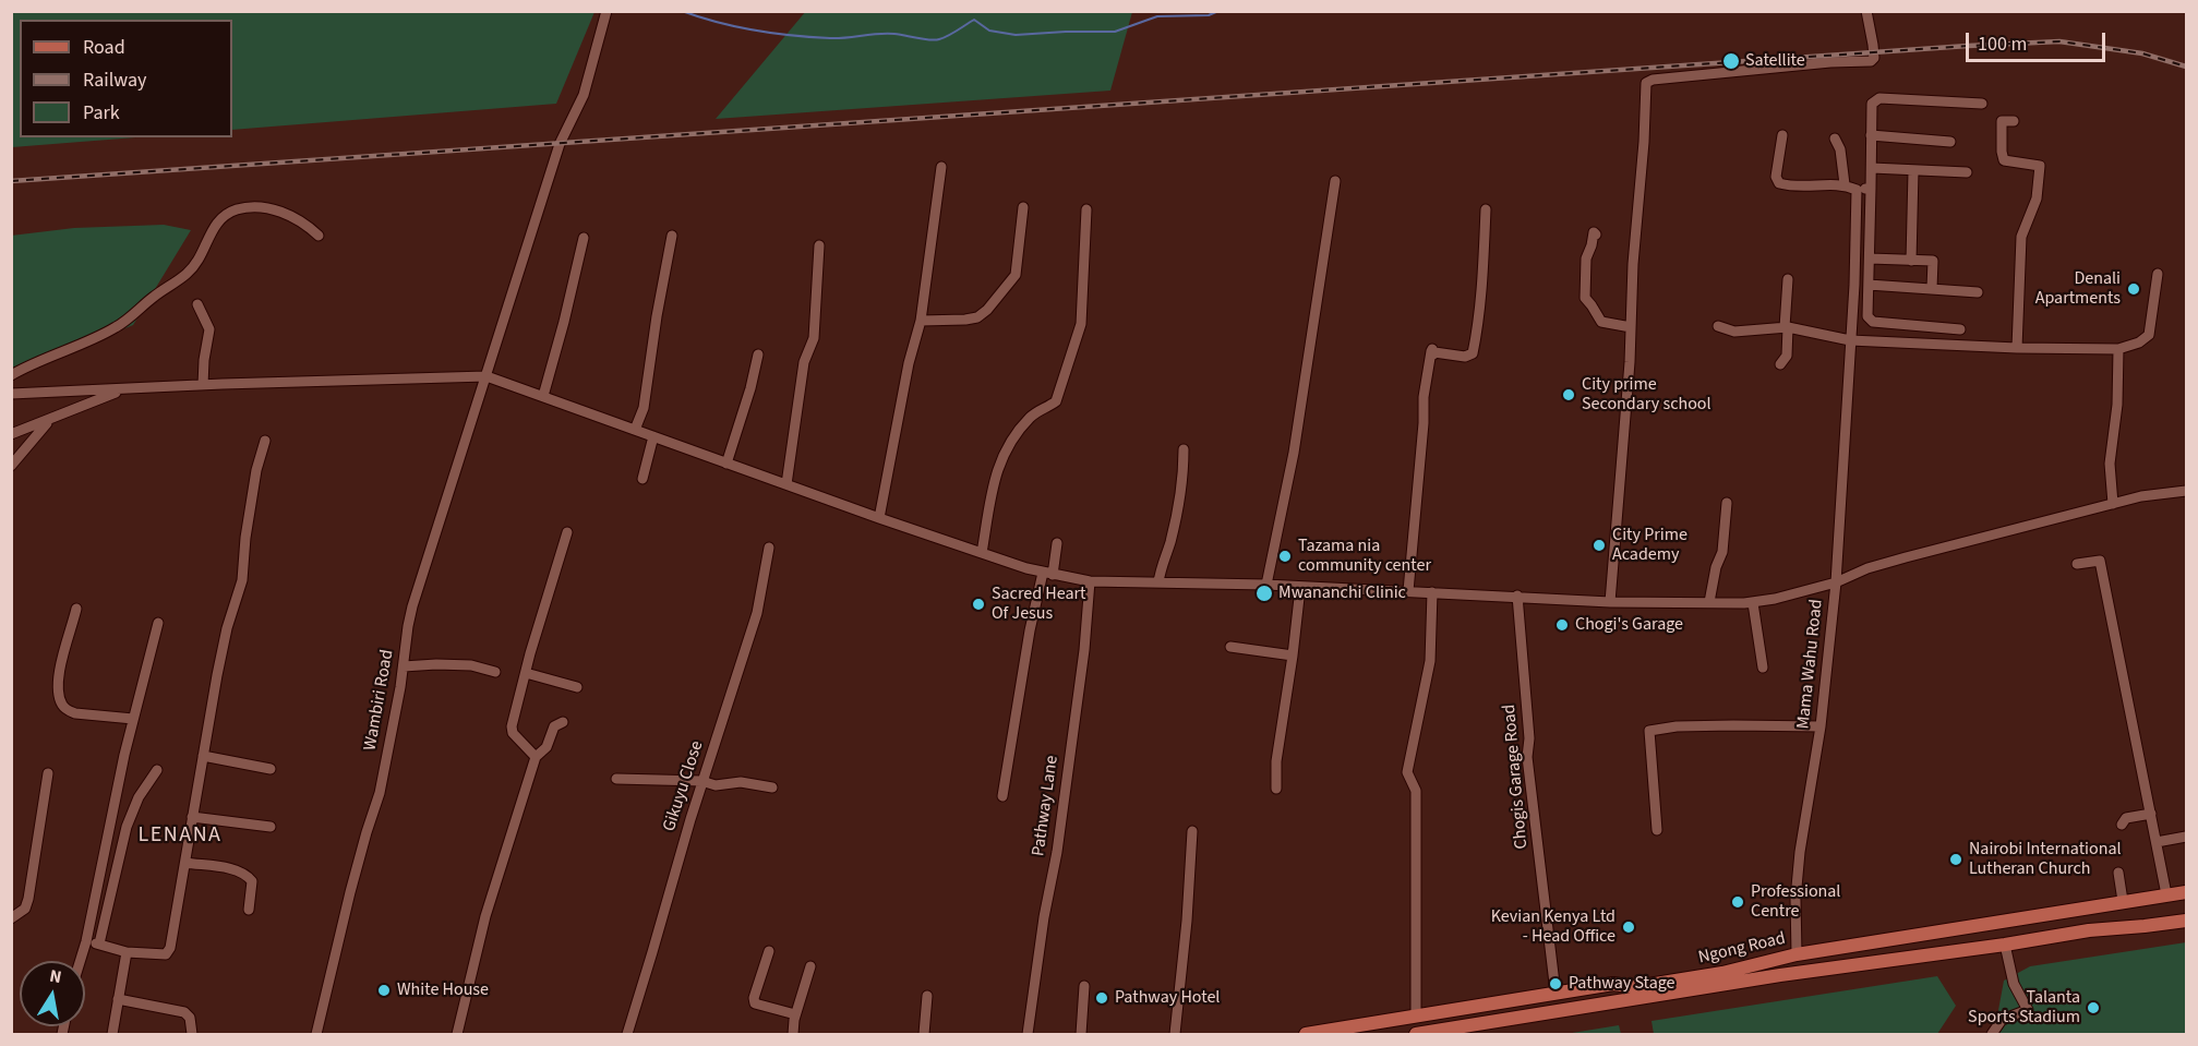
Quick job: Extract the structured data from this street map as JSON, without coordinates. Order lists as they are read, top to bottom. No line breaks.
{"streets":{"main road":["Ngong Road"],"street":["Mama Wahu Road","Wambiri Road","Chogis Garage Road","Gikuyu Close","Pathway Lane"]},"crossings":[["Mama Wahu Road","Ngong Road"],["Chogis Garage Road","Ngong Road"]],"districts":["LENANA"],"places":["Satellite","Denali Apartments","City prime Secondary school","City Prime Academy","Tazama nia community center","Mwananchi Clinic","Sacred Heart Of Jesus","Chogi's Garage","Nairobi International Lutheran Church","Professional Centre","Kevian Kenya Ltd - Head Office","Pathway Stage","White House","Pathway Hotel","Talanta Sports Stadium"],"legend":["Road","Railway","Park"],"scale_bar":"100 m","north":"top"}
